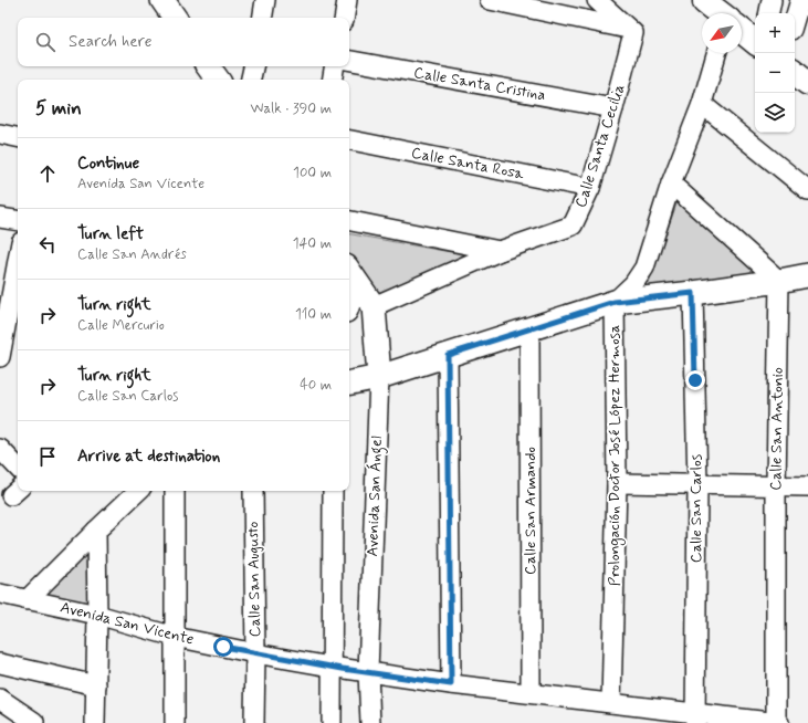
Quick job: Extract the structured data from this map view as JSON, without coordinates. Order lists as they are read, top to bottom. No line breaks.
{"streets":{"street":["Calle Santa Cristina","Calle Santa Cecilia","Calle Santa Rosa","Calle San Antonio","Prolongación Doctor José López Hermosa","Avenida San Ángel","Calle San Carlos","Calle San Armando","Calle San Augusto","Avenida San Vicente"]},"crossings":[["Calle Santa Cristina","Calle Santa Cecilia"],["Calle Santa Cecilia","Calle Santa Rosa"],["Calle Santa Cecilia","Avenida San Ángel"],["Calle San Antonio","Avenida San Vicente"],["Prolongación Doctor José López Hermosa","Avenida San Vicente"],["Avenida San Ángel","Avenida San Vicente"],["Calle San Carlos","Avenida San Vicente"],["Calle San Armando","Avenida San Vicente"],["Calle San Augusto","Avenida San Vicente"]],"north":"bottom left","page":{"map_buttons":["+","−"],"search":"Search here","heading":["5 min","Walk · 390 m"],"list":[["Continue","Avenida San Vicente","100 m"],["Turn left","Calle San Andrés","140 m"],["Turn right","Calle Mercurio","110 m"],["Turn right","Calle San Carlos","40 m"],"Arrive at destination"]}}
